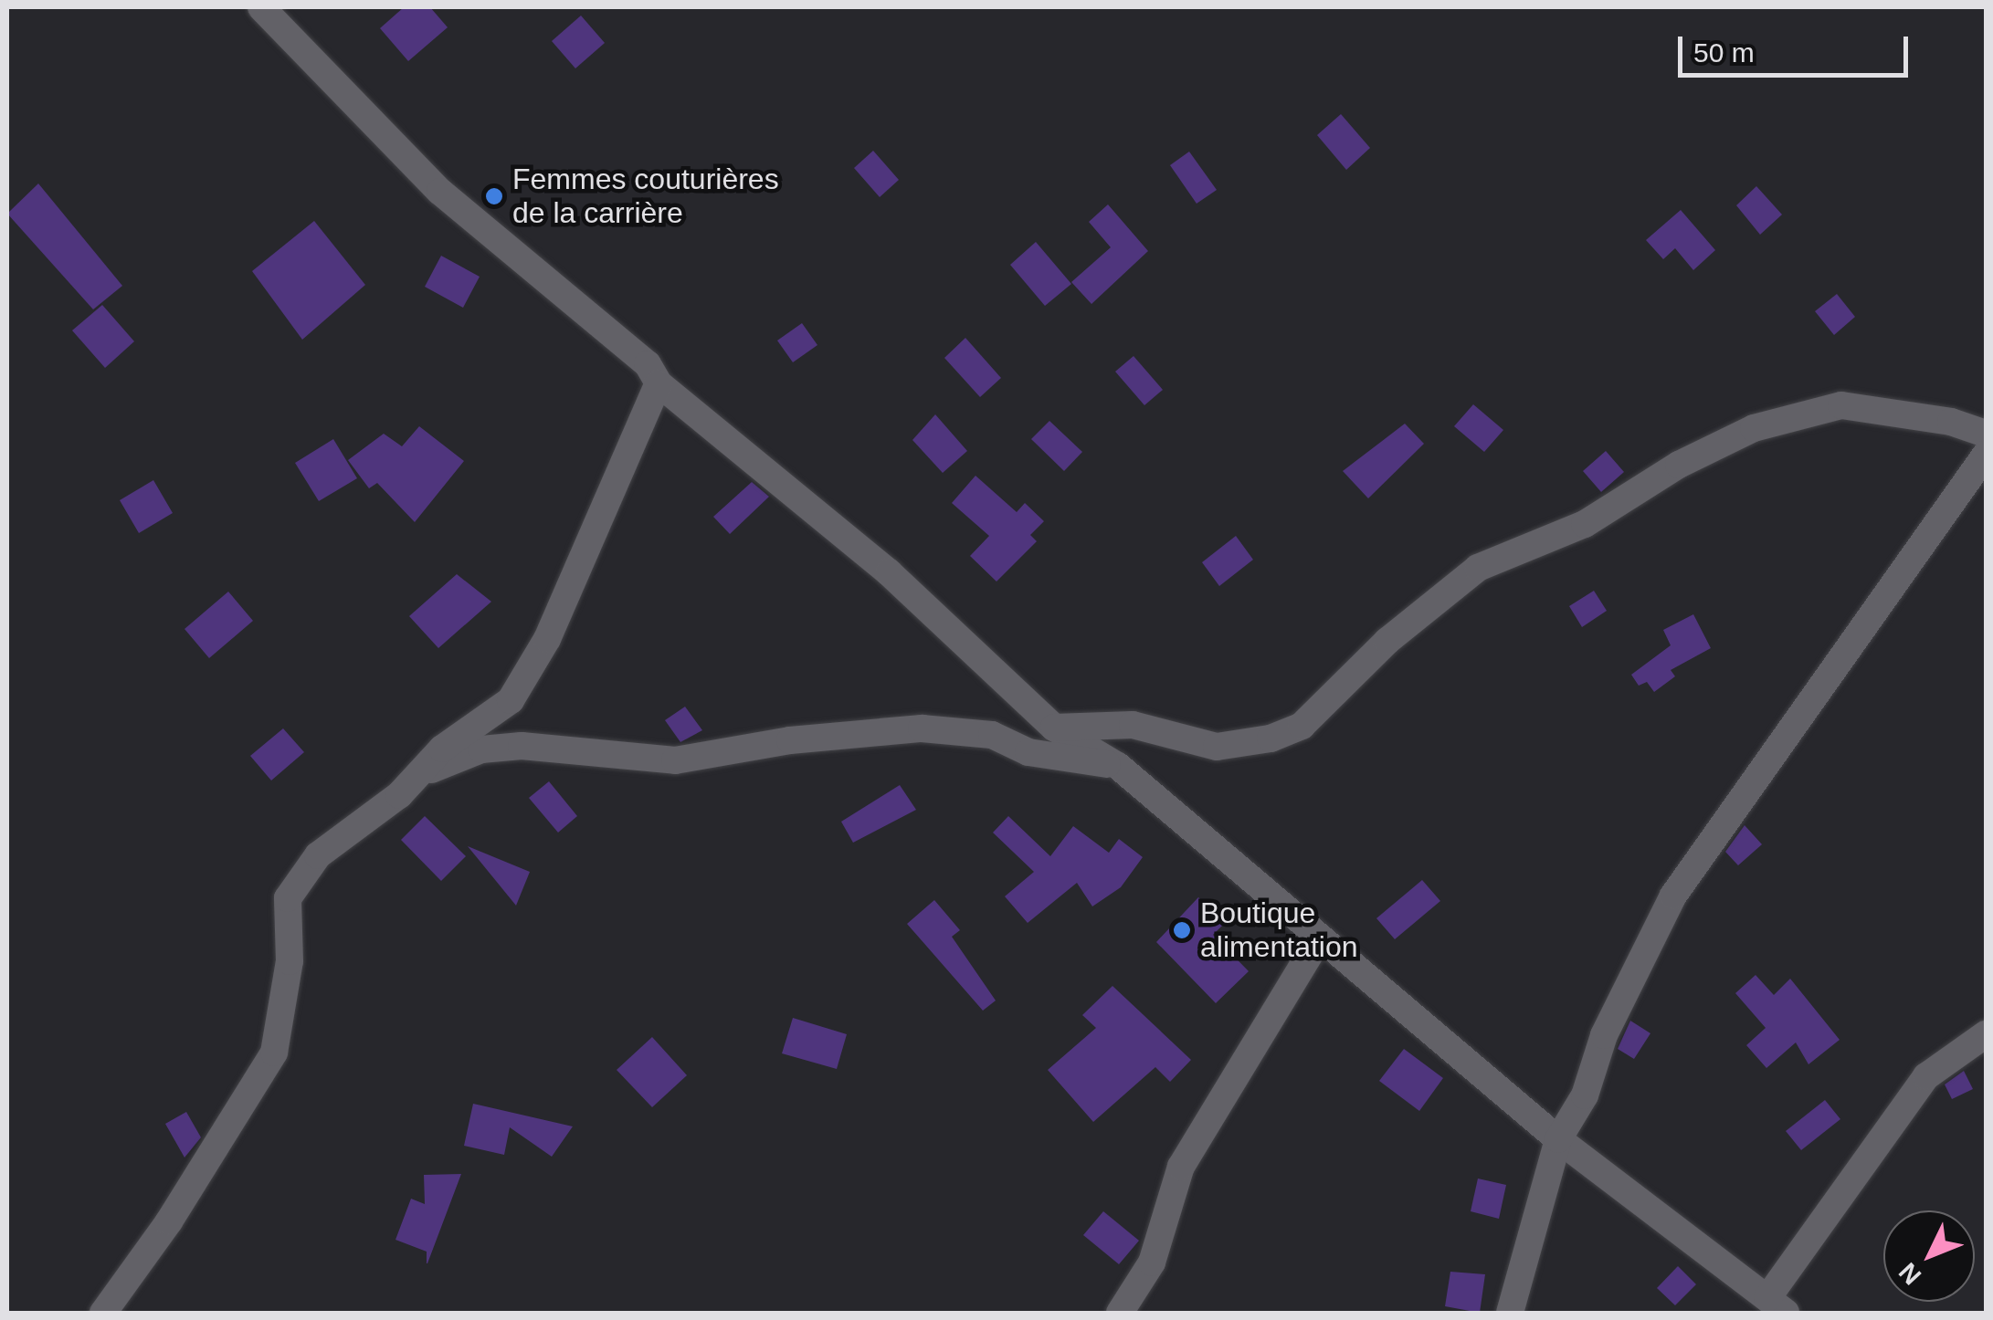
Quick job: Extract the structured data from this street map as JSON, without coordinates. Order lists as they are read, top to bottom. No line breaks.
{"places":["Femmes couturières de la carrière","Boutique alimentation"],"scale_bar":"50 m","north":"bottom left"}
